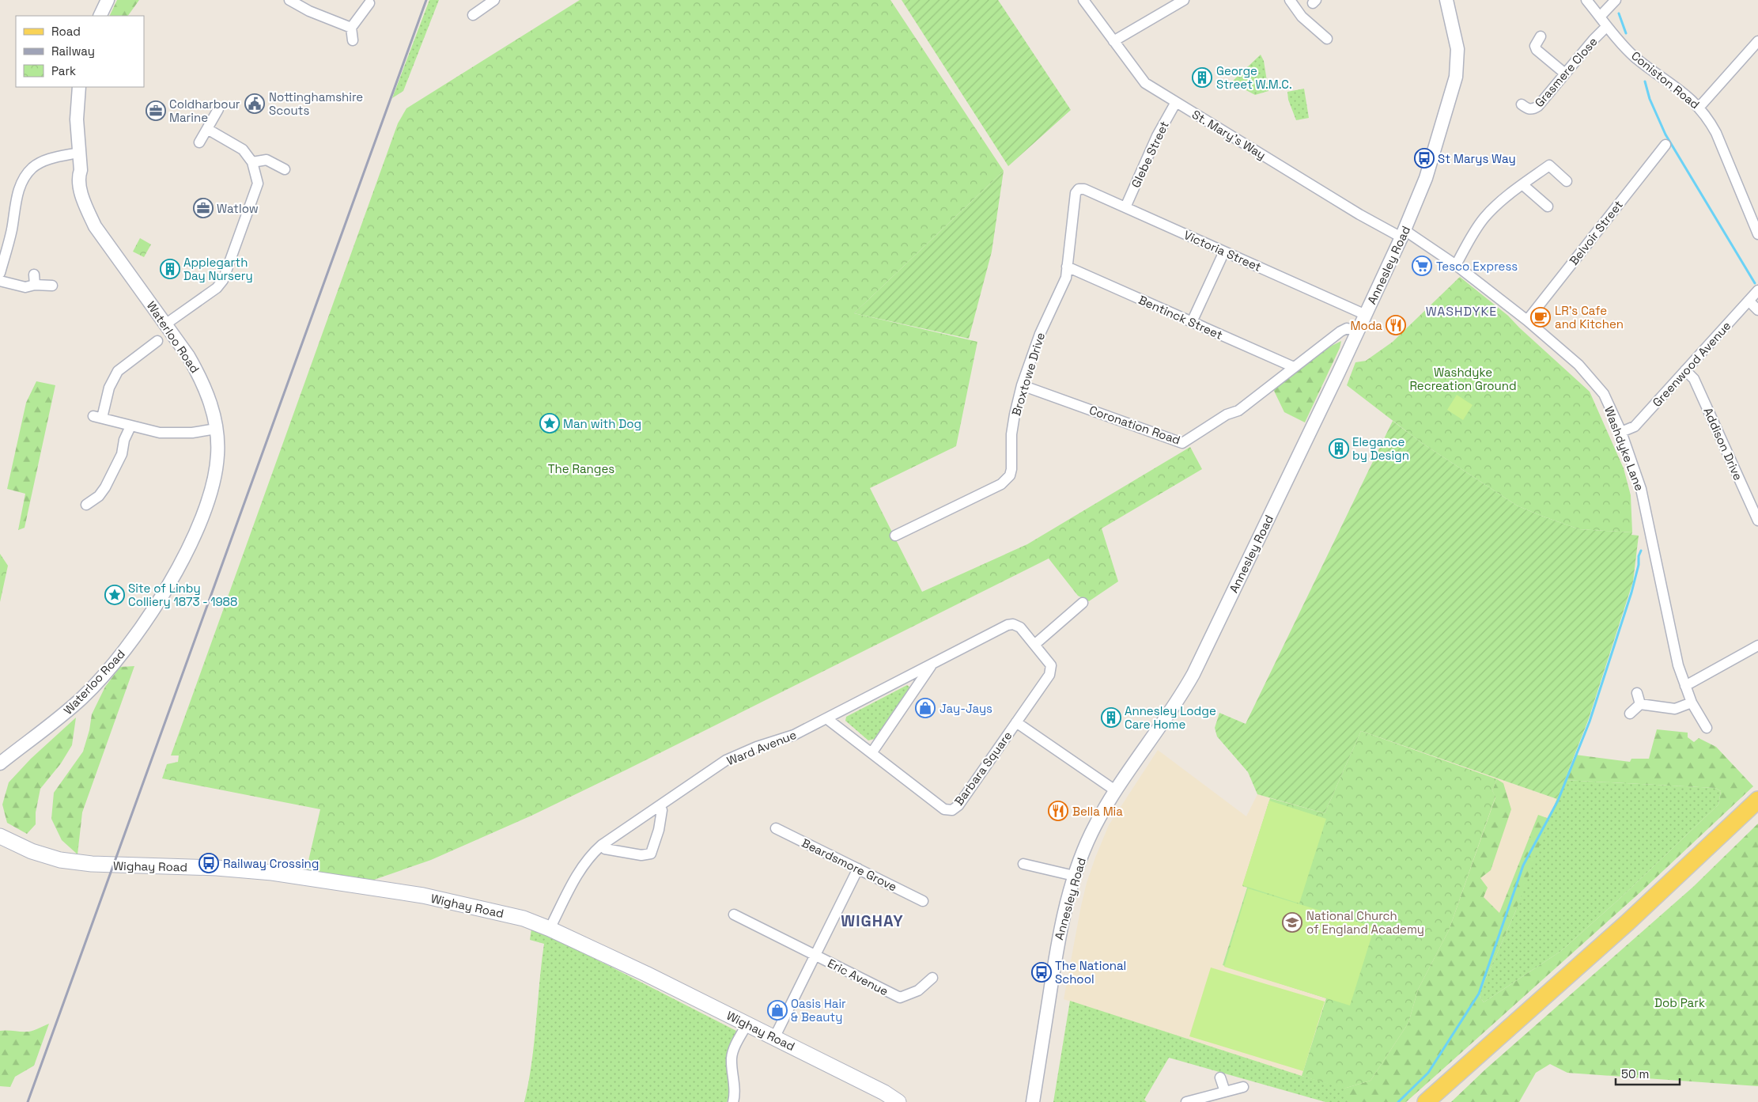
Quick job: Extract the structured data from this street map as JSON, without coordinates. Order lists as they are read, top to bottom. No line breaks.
{"streets":{"main road":["Wighay Road"],"street":["Grasmere Close","Coniston Road","St. Mary's Way","Glebe Street","Belvoir Street","Victoria Street","Annesley Road","Bentinck Street","Waterloo Road","Greenwood Avenue","Broxtowe Drive","Coronation Road","Addison Drive","Washdyke Lane","Ward Avenue","Barbara Square","Beardsmore Grove","Eric Avenue"]},"crossings":[["Grasmere Close","Coniston Road"],["St. Mary's Way","Glebe Street"],["St. Mary's Way","Annesley Road"],["St. Mary's Way","Washdyke Lane"],["Glebe Street","Victoria Street"],["Belvoir Street","Washdyke Lane"],["Victoria Street","Annesley Road"],["Victoria Street","Broxtowe Drive"],["Annesley Road","Coronation Road"],["Annesley Road","Washdyke Lane"],["Annesley Road","Barbara Square"],["Bentinck Street","Broxtowe Drive"],["Bentinck Street","Coronation Road"],["Greenwood Avenue","Addison Drive"],["Greenwood Avenue","Washdyke Lane"],["Broxtowe Drive","Coronation Road"],["Ward Avenue","Barbara Square"],["Ward Avenue","Wighay Road"]],"districts":["WASHDYKE","WIGHAY"],"parks":["Washdyke Recreation Ground","The Ranges","Dob Park"],"places":{"building":["George Street W.M.C.","Applegarth Day Nursery","Elegance by Design","Annesley Lodge Care Home"],"public building":["Nottinghamshire Scouts"],"office":["Coldharbour Marine","Watlow"],"bus stop":["St Marys Way","Railway Crossing","The National School"],"supermarket":["Tesco Express"],"cafe":["LR’s Cafe and Kitchen"],"restaurant":["Moda","Bella Mia"],"place":["Man with Dog","Site of Linby Colliery 1873 - 1988"],"shop":["Jay-Jays","Oasis Hair & Beauty"],"school or university":["National Church of England Academy"]},"legend":["Road","Railway","Park"],"scale_bar":"50 m"}
